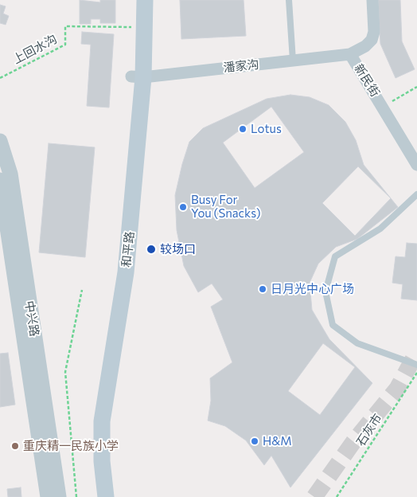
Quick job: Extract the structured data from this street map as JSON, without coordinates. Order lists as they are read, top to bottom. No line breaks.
{"streets":{"main road":["和平路"],"street":["潘家沟","新民街","中兴路"],"path":["上回水沟","石灰市"]},"crossings":[["上回水沟","和平路"],["潘家沟","新民街"],["潘家沟","和平路"]],"places":["Lotus","Busy For You (Snacks)","较场口","日月光中心广场","H&M","重庆精一民族小学"]}
